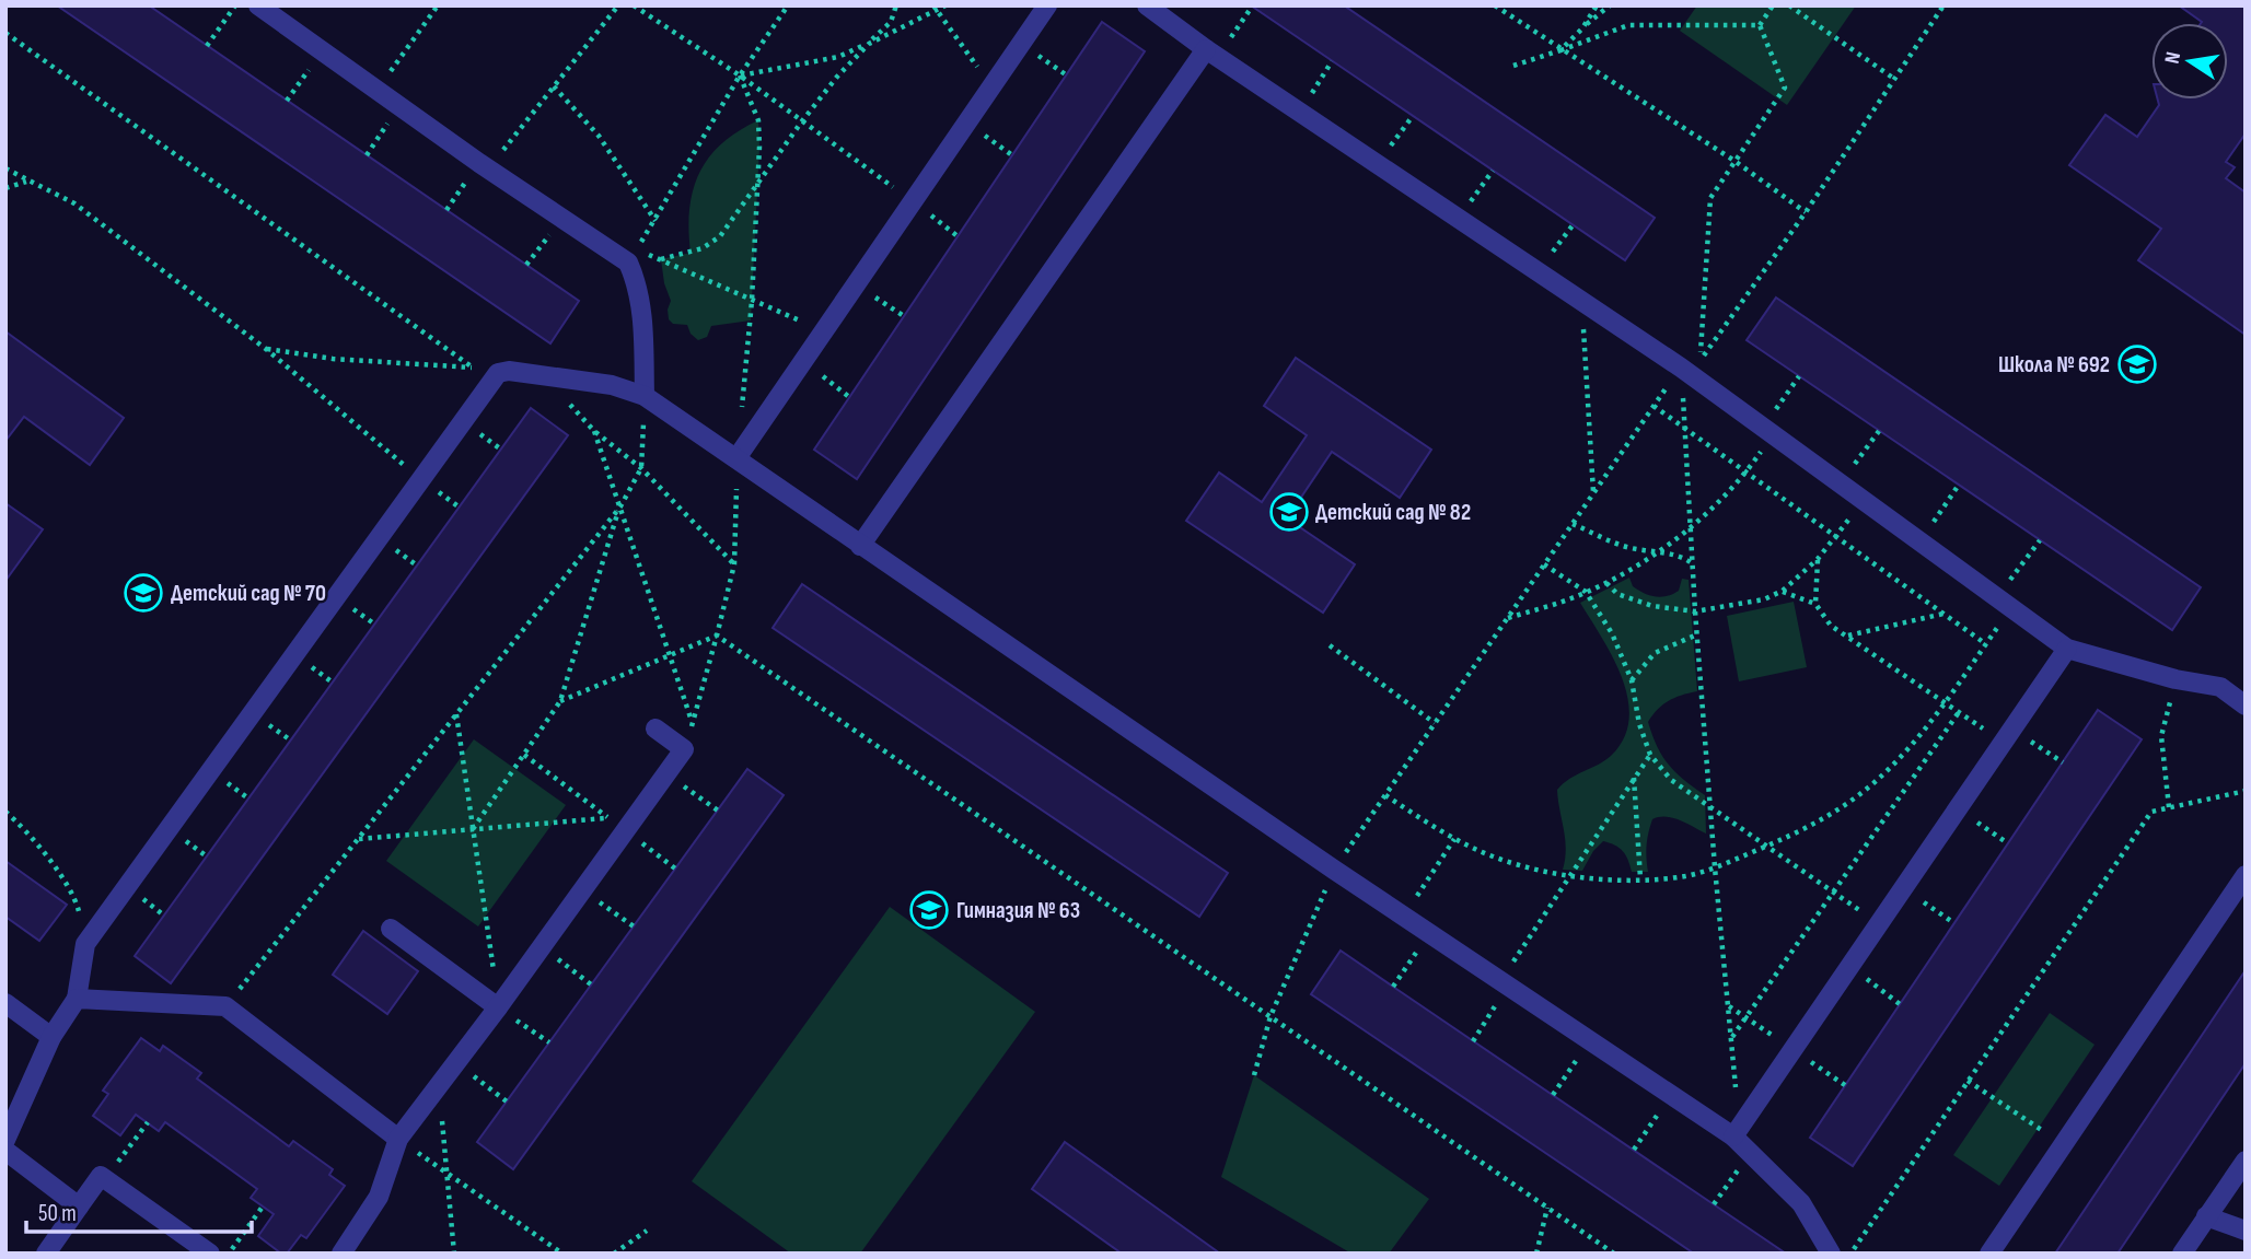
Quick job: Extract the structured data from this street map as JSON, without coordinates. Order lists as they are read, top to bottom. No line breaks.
{"places":{"school or university":["Школа № 692","Детский сад № 82","Детский сад № 70","Гимназия № 63"]},"scale_bar":"50 m","north":"left"}
